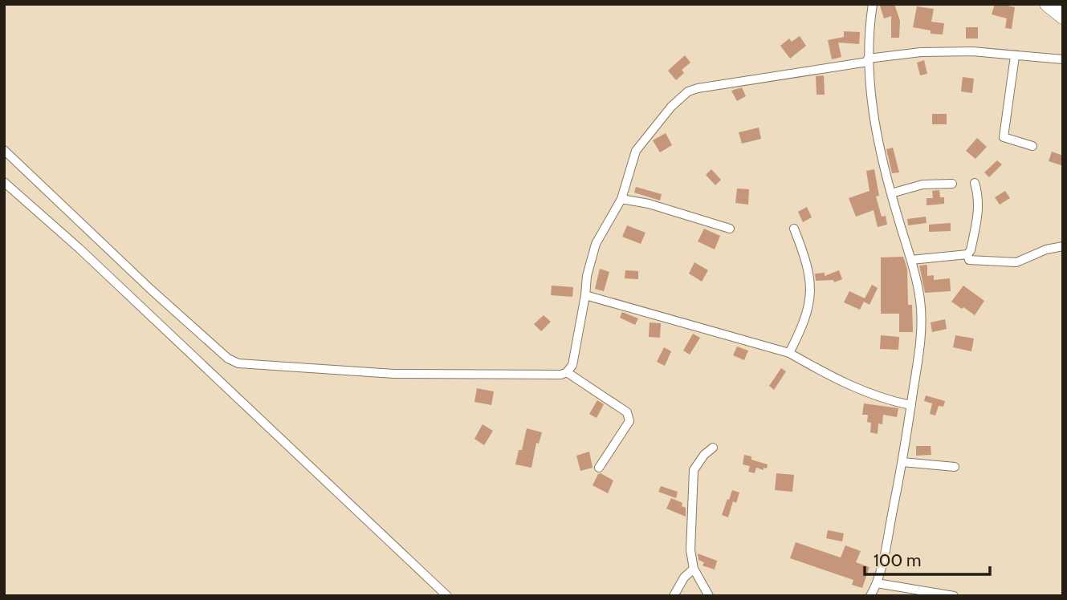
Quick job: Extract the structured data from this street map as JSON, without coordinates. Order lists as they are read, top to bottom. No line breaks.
{"scale_bar":"100 m"}
